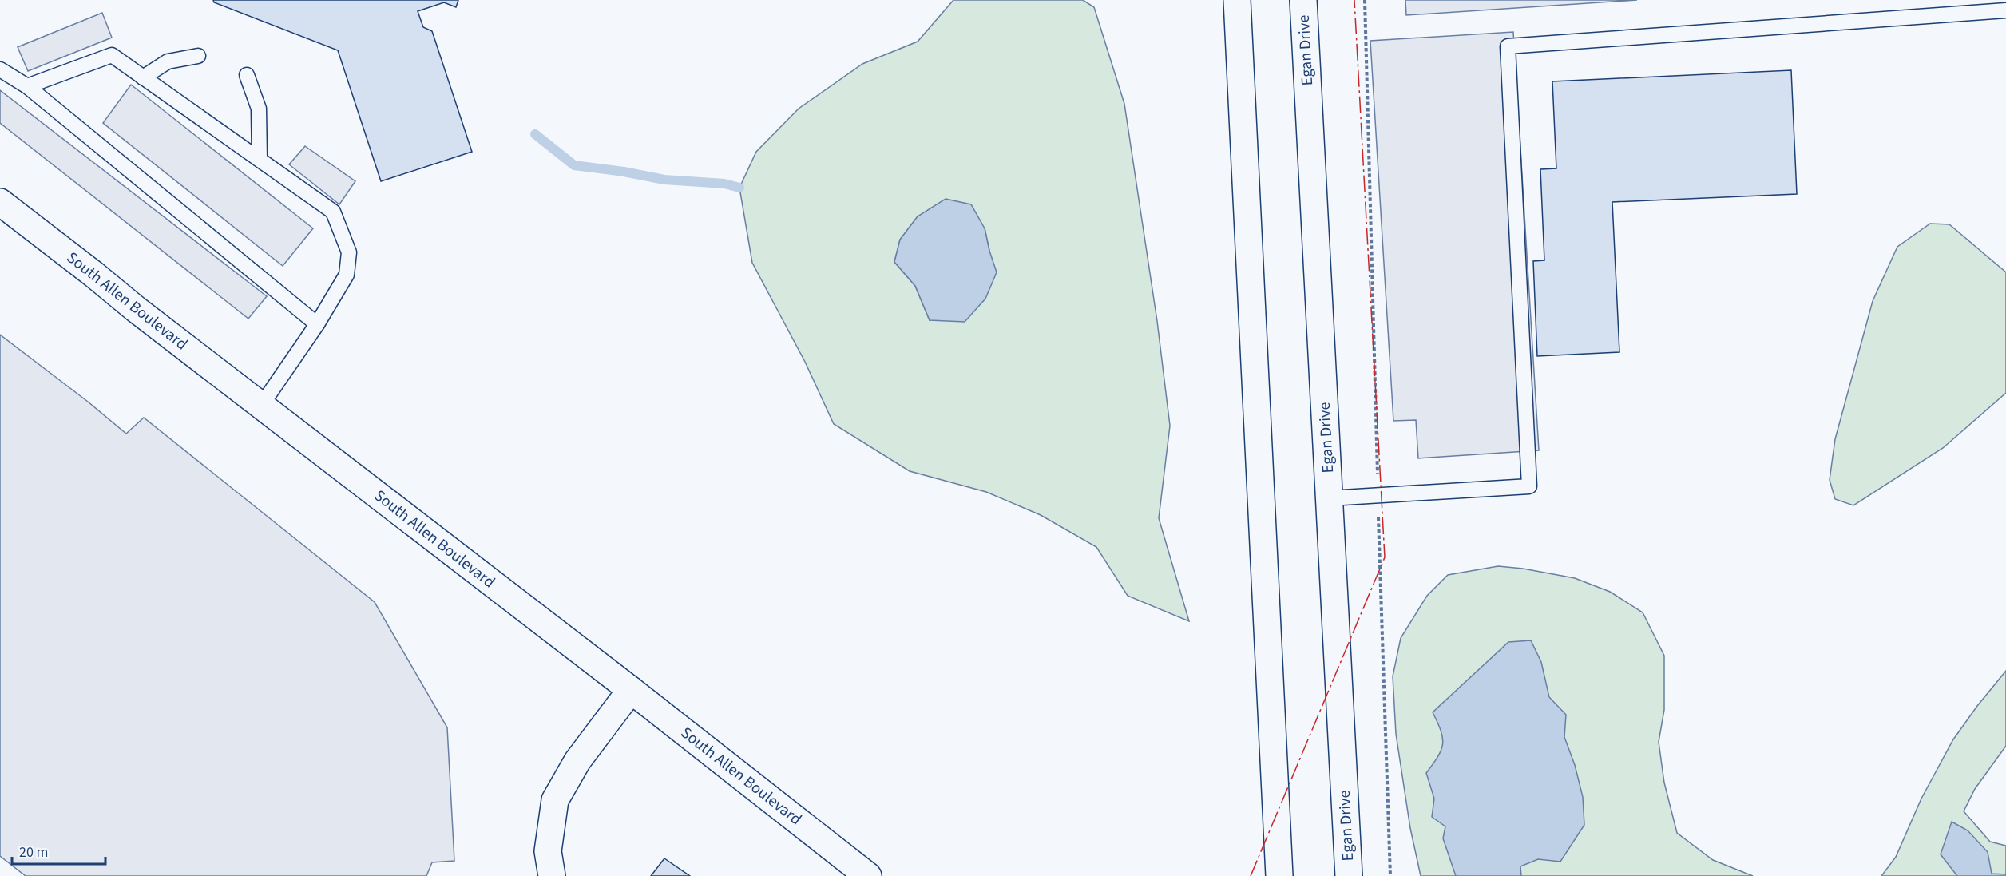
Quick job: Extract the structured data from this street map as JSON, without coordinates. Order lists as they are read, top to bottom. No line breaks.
{"streets":{"main road":["Egan Drive","South Allen Boulevard"]},"scale_bar":"20 m"}
